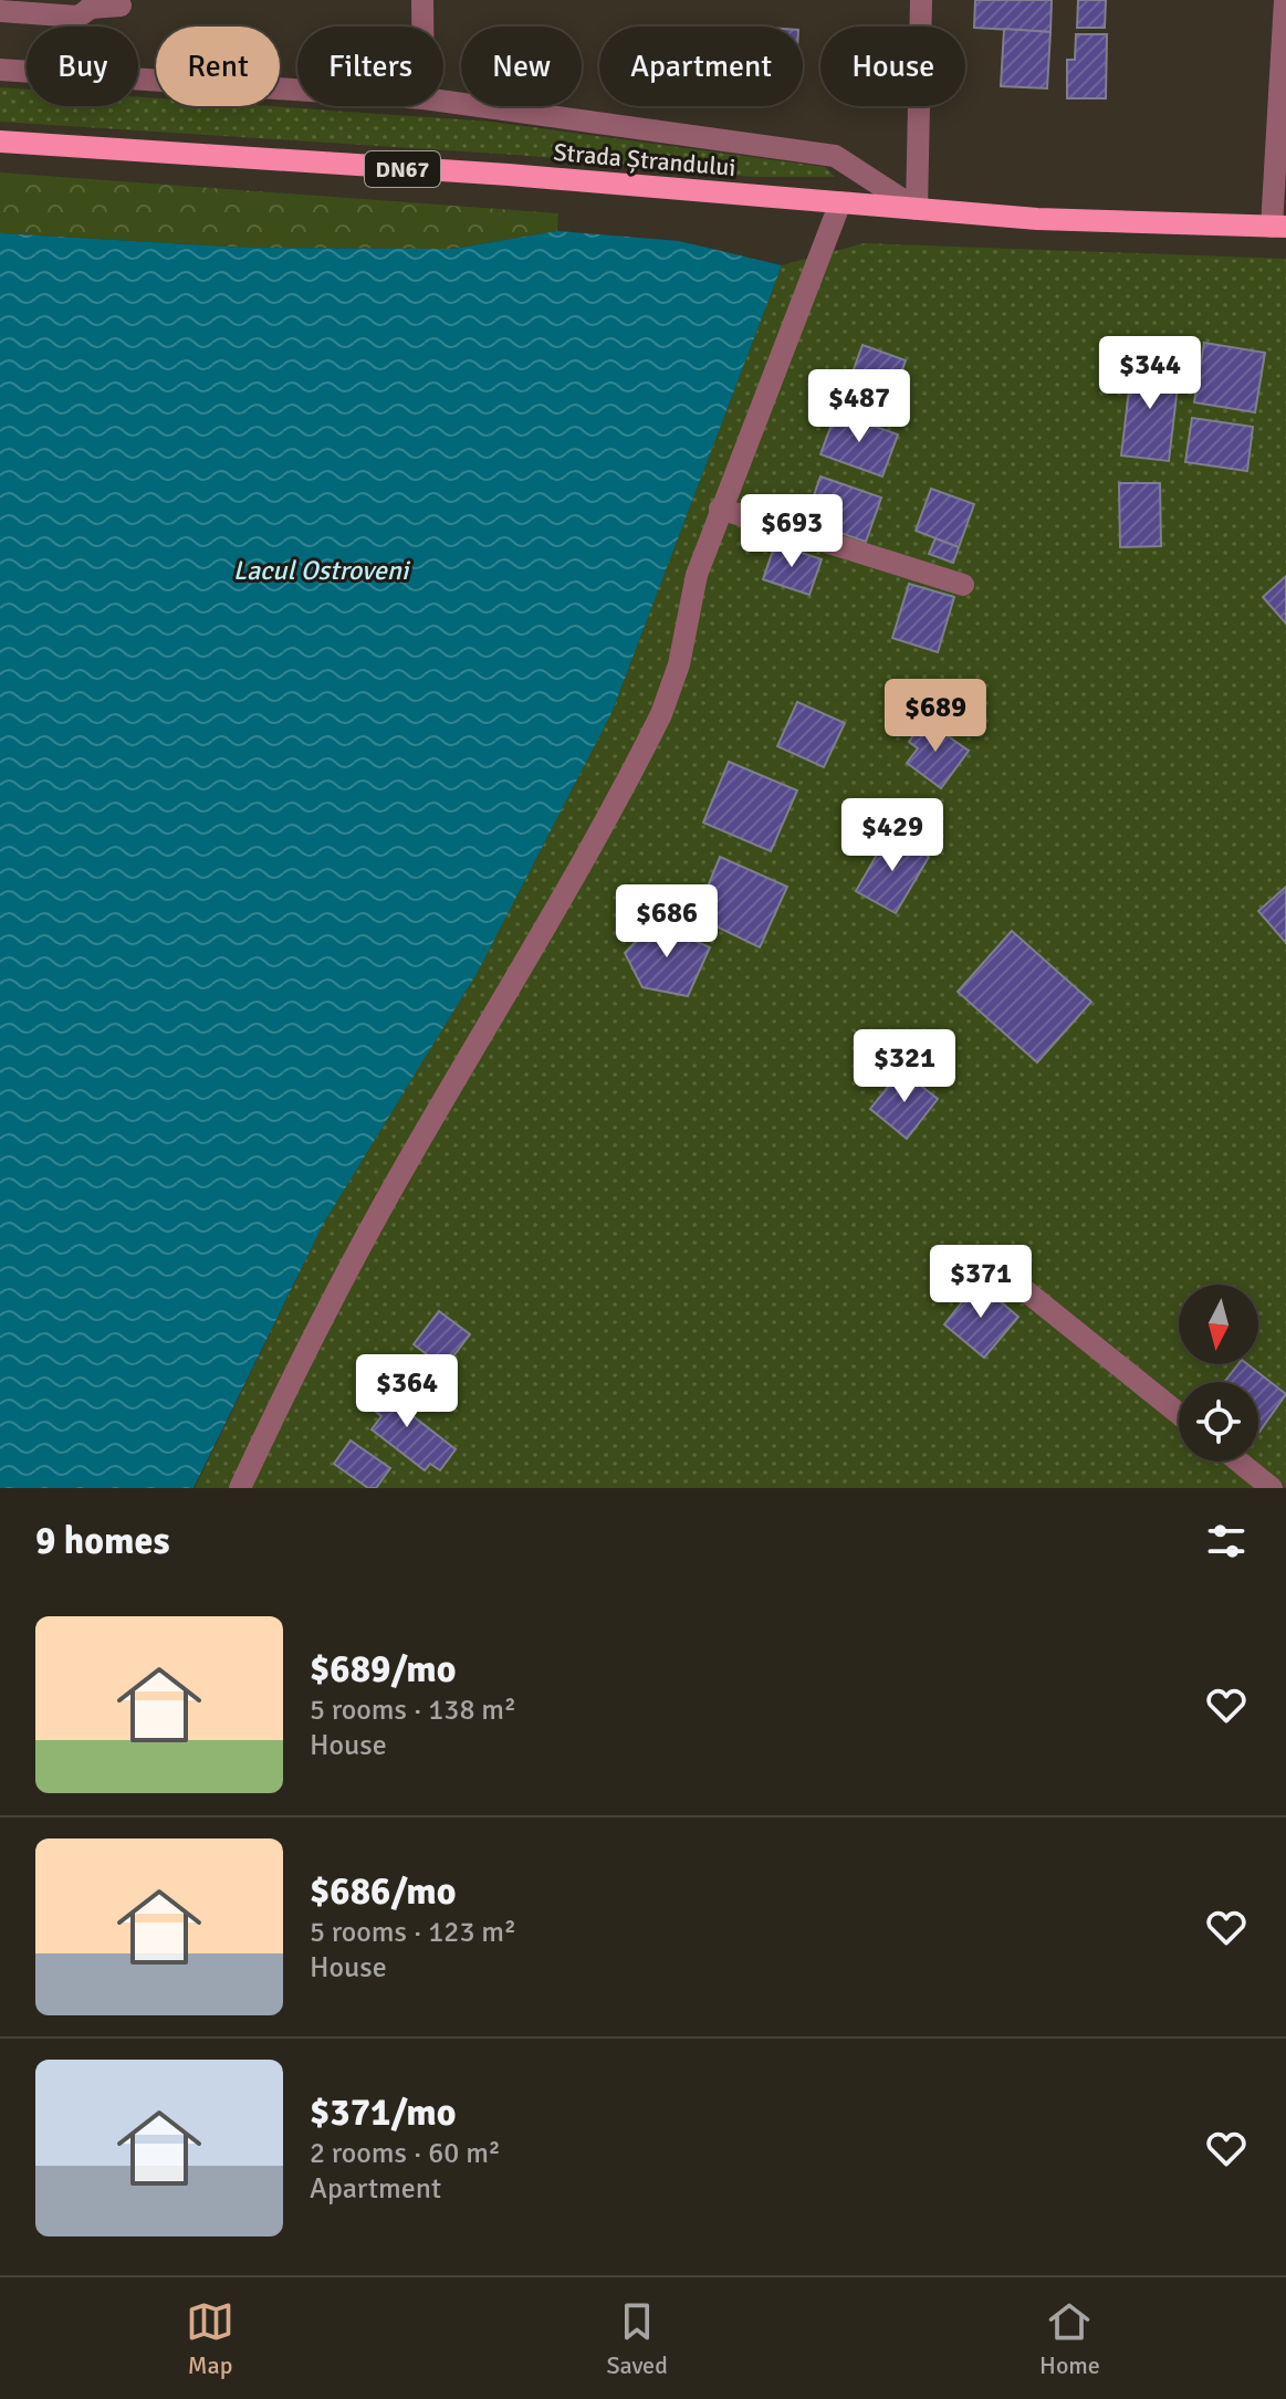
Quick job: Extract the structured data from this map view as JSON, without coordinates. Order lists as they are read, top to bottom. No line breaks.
{"streets":{"main road":["Strada Ștrandului","DN67"]},"water":["Lacul Ostroveni"],"north":"bottom","page":{"chip":["Buy","Rent","Filters","New","Apartment","House"],"price":["$344","$487","$693","$689","$429","$686","$321","$371","$364"],"heading":"9 homes","list":[{"name":"$689/mo","note":"5 rooms · 138 m² · House"},{"name":"$686/mo","note":"5 rooms · 123 m² · House"},{"name":"$371/mo","note":"2 rooms · 60 m² · Apartment"}],"tabs":["Map","Saved","Home"]}}
